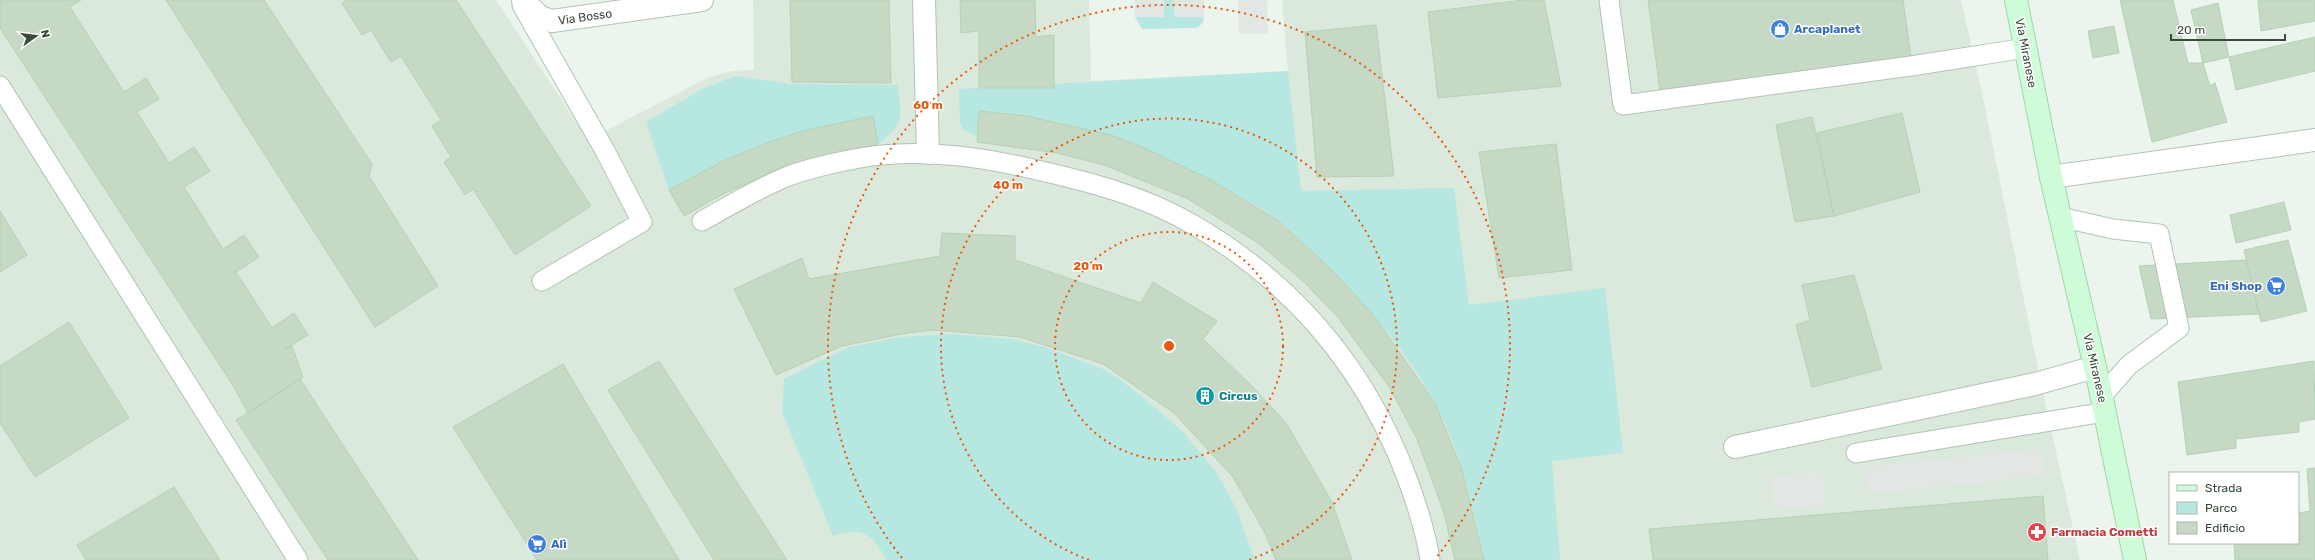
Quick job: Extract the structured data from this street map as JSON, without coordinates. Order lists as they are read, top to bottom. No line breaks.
{"streets":{"street":["Via Bosso","Via Miranese"]},"places":{"shop":["Arcaplanet"],"supermarket":["Eni Shop","Alì"],"building":["Circus"],"pharmacy":["Farmacia Cometti"]},"legend":["Strada","Parco","Edificio"],"scale_bar":"20 m","north":"right","rings":["60 m","40 m","20 m"]}
